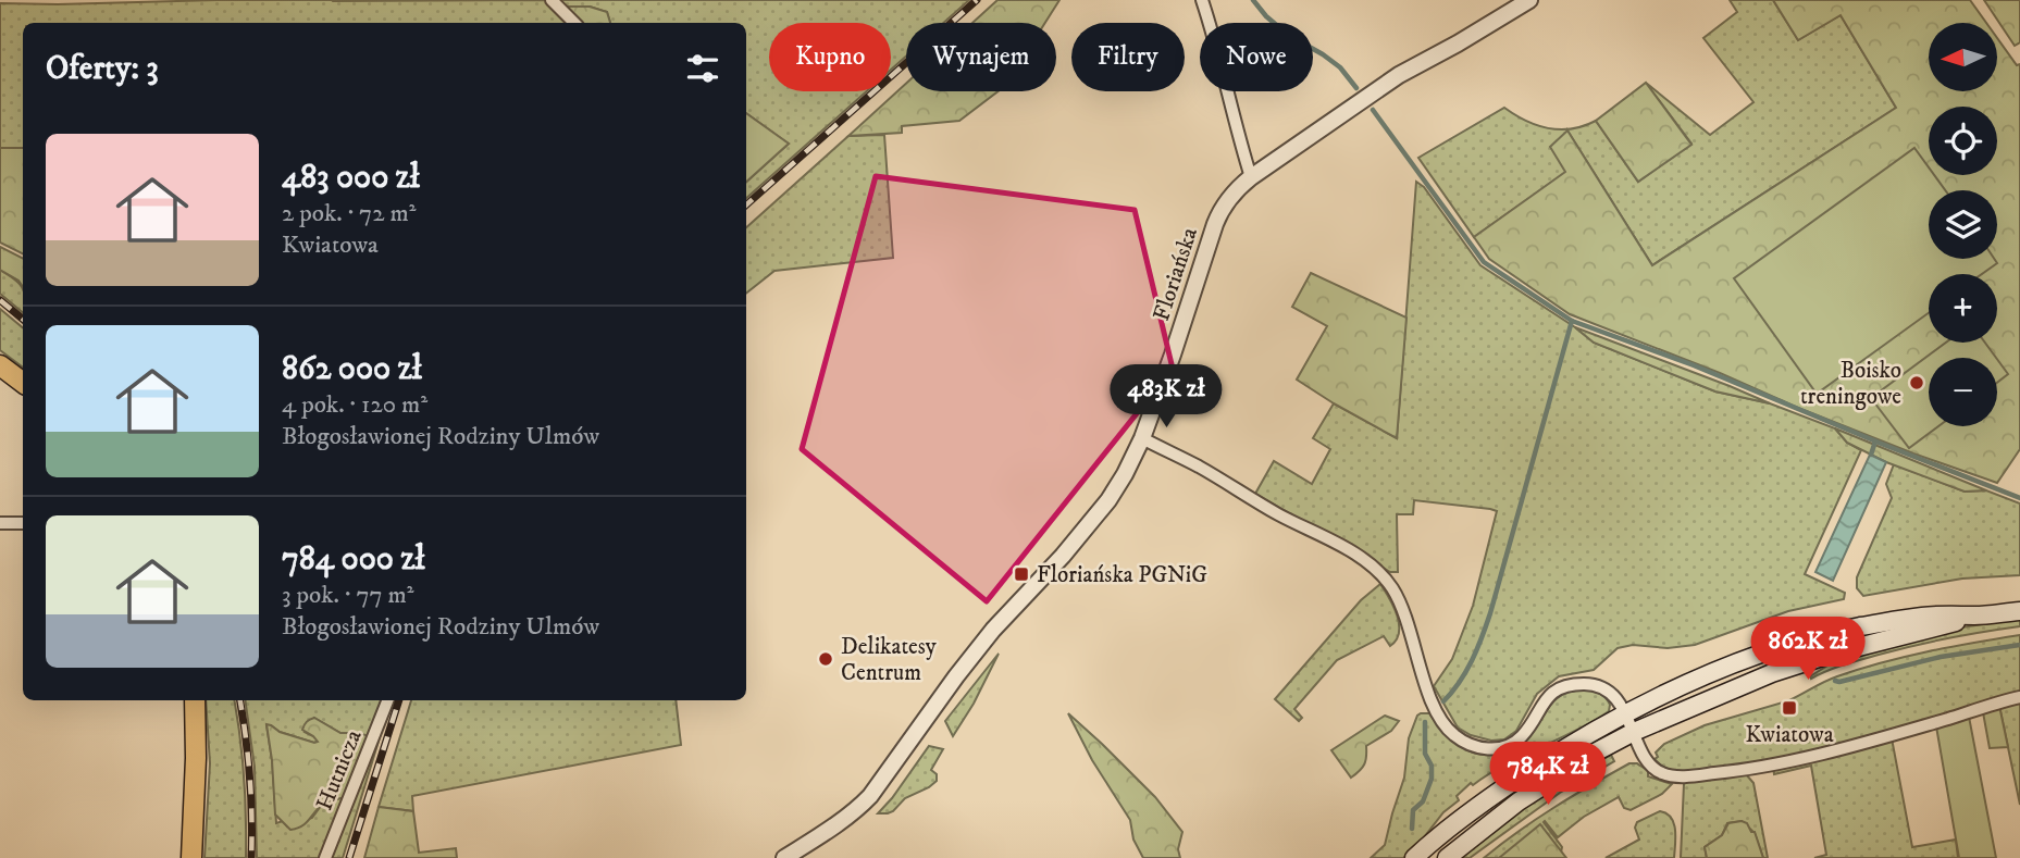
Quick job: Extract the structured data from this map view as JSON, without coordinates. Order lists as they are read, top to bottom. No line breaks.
{"streets":{"street":["Floriańska","Hutnicza"]},"places":{"other":["Boisko treningowe","Delikatesy Centrum"],"transit":["Floriańska PGNiG","Kwiatowa"]},"north":"left","page":{"map_buttons":["+","−"],"chip":["Kupno","Wynajem","Filtry","Nowe"],"heading":"Oferty: 3","list":[{"name":"483 000 zł","note":"2 pok. · 72 m² · Kwiatowa"},{"name":"862 000 zł","note":"4 pok. · 120 m² · Błogosławionej Rodziny Ulmów"},{"name":"784 000 zł","note":"3 pok. · 77 m² · Błogosławionej Rodziny Ulmów"}],"price":["483K zł","862K zł","784K zł"]}}
